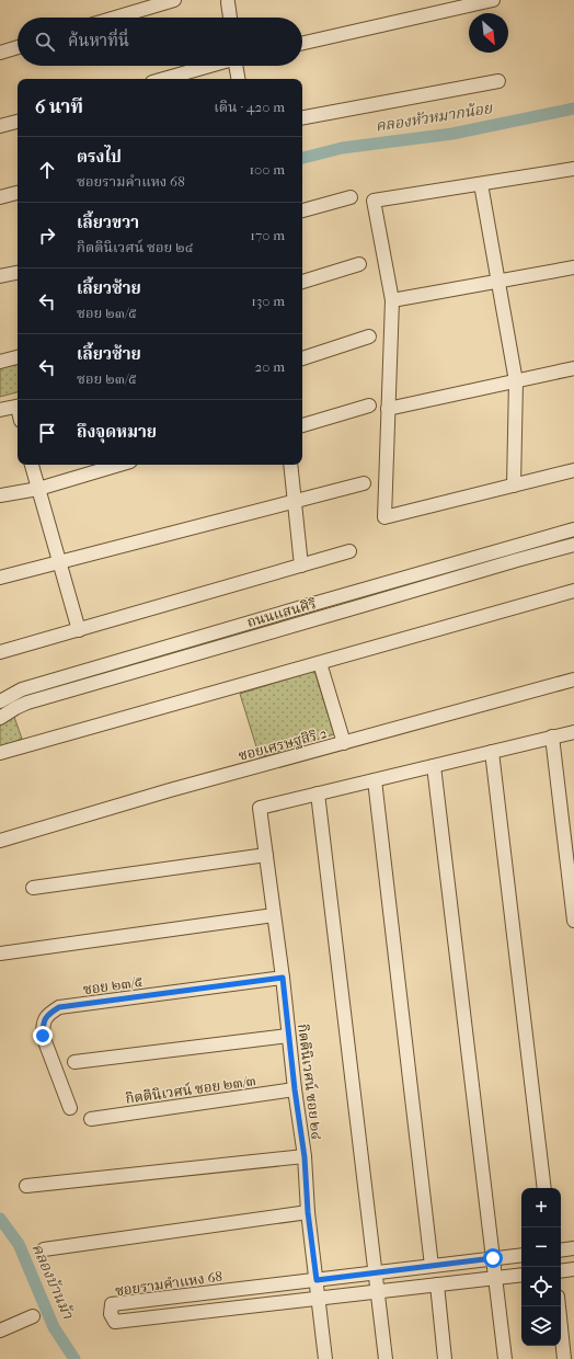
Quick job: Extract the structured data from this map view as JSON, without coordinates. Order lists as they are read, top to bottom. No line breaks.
{"streets":{"street":["ถนนแสนศิริ","ซอยเศรษฐสิริ 2","ซอย ๒๓/๕","กิตตินิเวศน์ ซอย ๒๔","กิตตินิเวศน์ ซอย ๒๓/๓","ซอยรามคำแหง 68"]},"crossings":[["ซอย ๒๓/๕","กิตตินิเวศน์ ซอย ๒๔"],["กิตตินิเวศน์ ซอย ๒๔","กิตตินิเวศน์ ซอย ๒๓/๓"],["กิตตินิเวศน์ ซอย ๒๔","ซอยรามคำแหง 68"]],"water":["คลองหัวหมากน้อย","คลองบ้านม้า"],"north":"bottom right","page":{"search":"ค้นหาที่นี่","heading":["6 นาที","เดิน · 420 m"],"list":[["ตรงไป","ซอยรามคำแหง 68","100 m"],["เลี้ยวขวา","กิตตินิเวศน์ ซอย ๒๔","170 m"],["เลี้ยวซ้าย","ซอย ๒๓/๕","130 m"],["เลี้ยวซ้าย","ซอย ๒๓/๕","20 m"],"ถึงจุดหมาย"],"map_buttons":["+","−"]}}
